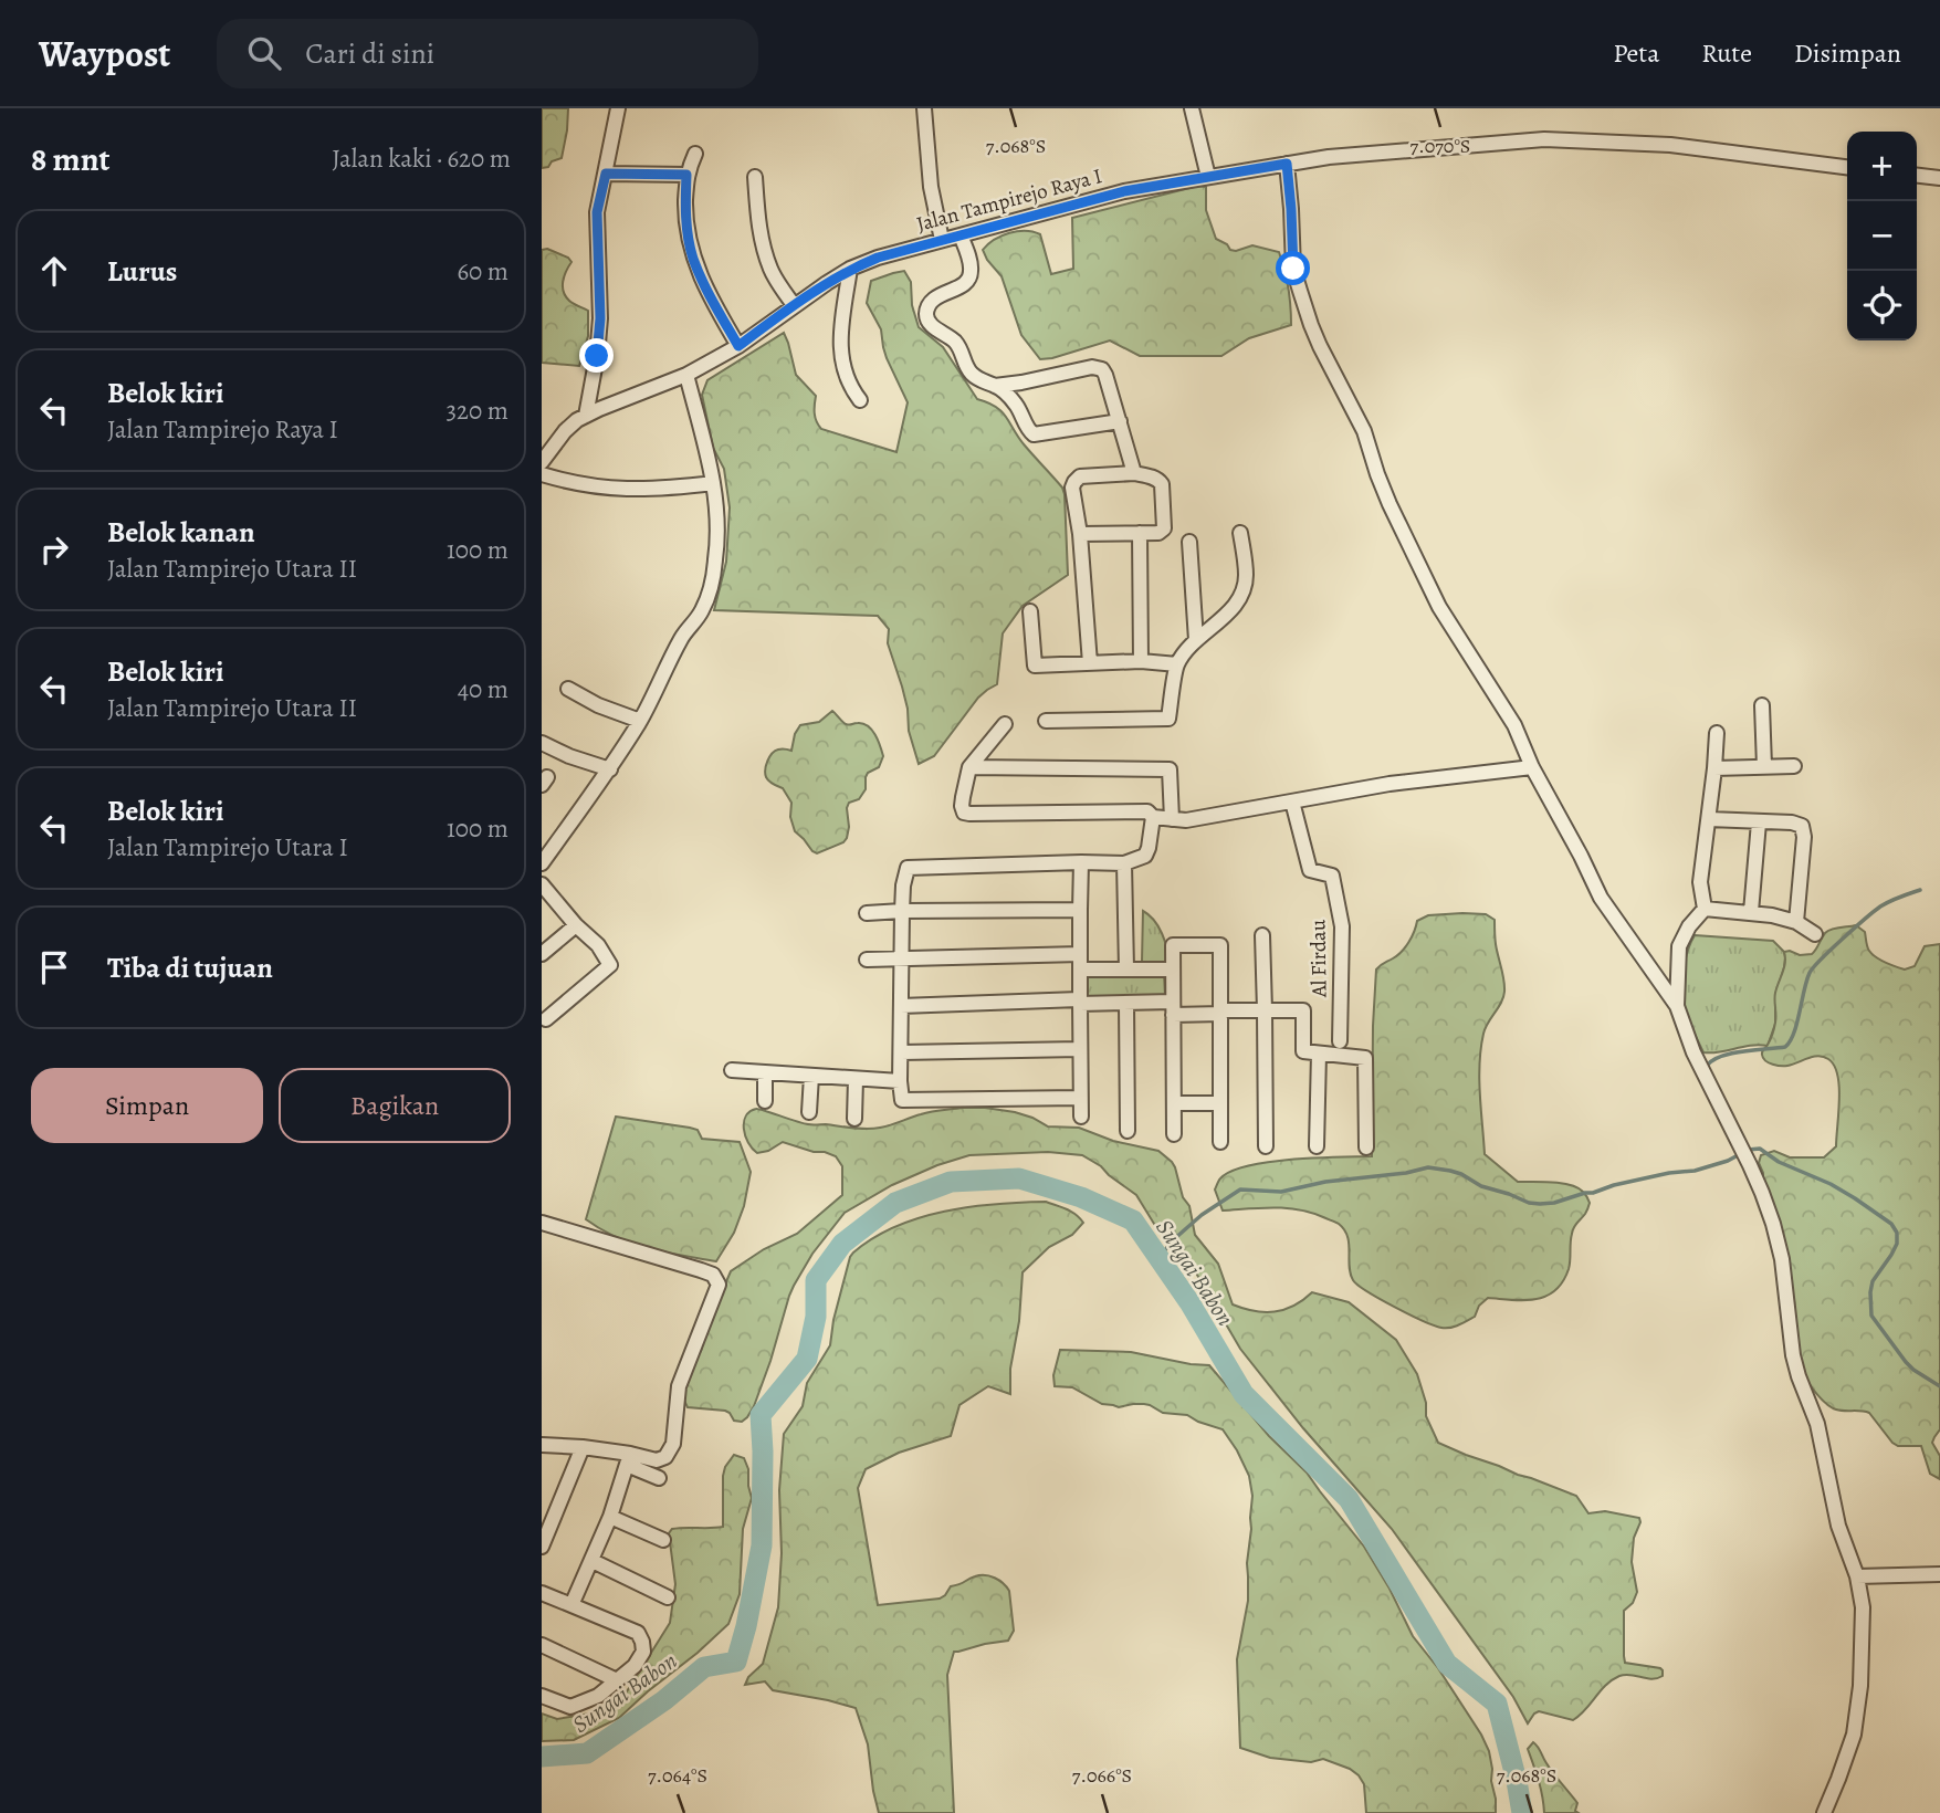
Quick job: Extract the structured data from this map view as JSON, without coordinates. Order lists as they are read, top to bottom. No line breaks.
{"streets":{"street":["Jalan Tampirejo Raya I","Al Firdau"]},"water":["Sungai Babon"],"page":{"header":"Waypost","search":"Cari di sini","nav":["Peta","Rute","Disimpan"],"heading":["8 mnt","Jalan kaki · 620 m"],"map_buttons":["+","−"],"list":[["Lurus","60 m"],["Belok kiri","Jalan Tampirejo Raya I","320 m"],["Belok kanan","Jalan Tampirejo Utara II","100 m"],["Belok kiri","Jalan Tampirejo Utara II","40 m"],["Belok kiri","Jalan Tampirejo Utara I","100 m"],"Tiba di tujuan"],"buttons":["Simpan","Bagikan"]},"coordinates":["7.068°S","7.070°S","7.064°S","7.066°S"]}
